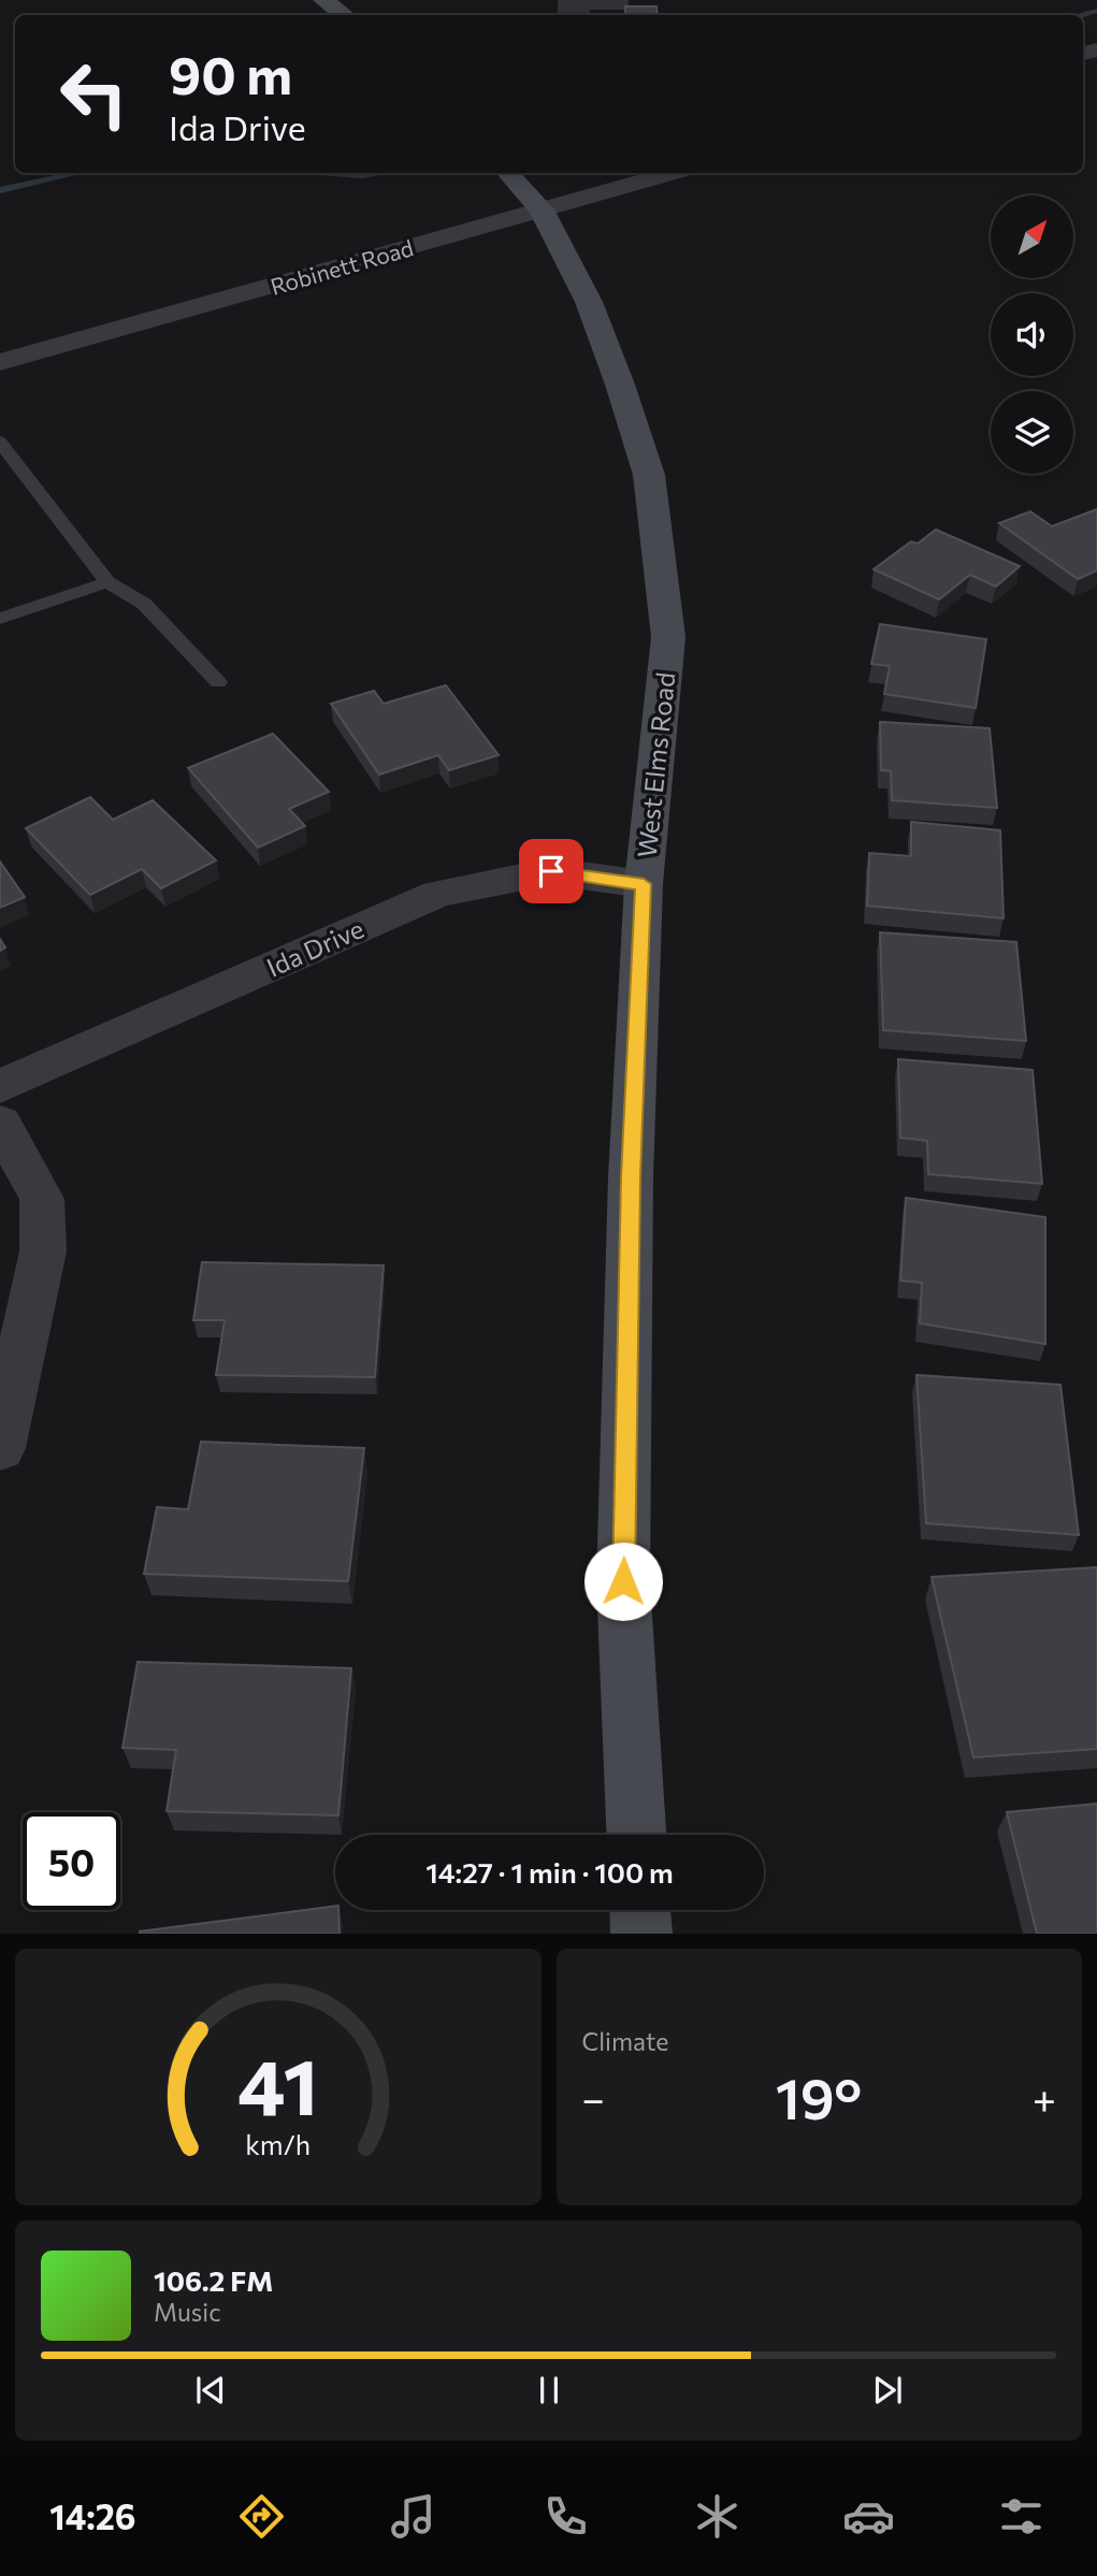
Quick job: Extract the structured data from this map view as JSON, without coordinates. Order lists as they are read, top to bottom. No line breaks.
{"streets":{"main road":["West Elms Road"],"street":["Robinett Road","Ida Drive"]},"crossings":[["Robinett Road","West Elms Road"],["West Elms Road","Ida Drive"]],"north":"top right","page":{"turn":["90 m","Ida Drive"],"limit":"50","trip":"14:27 · 1 min · 100 m","tile":"Climate","heat":["−","19°","+"],"song":["106.2 FM","Music"],"tabs":"14:26","gauge":["41","km/h"]}}
